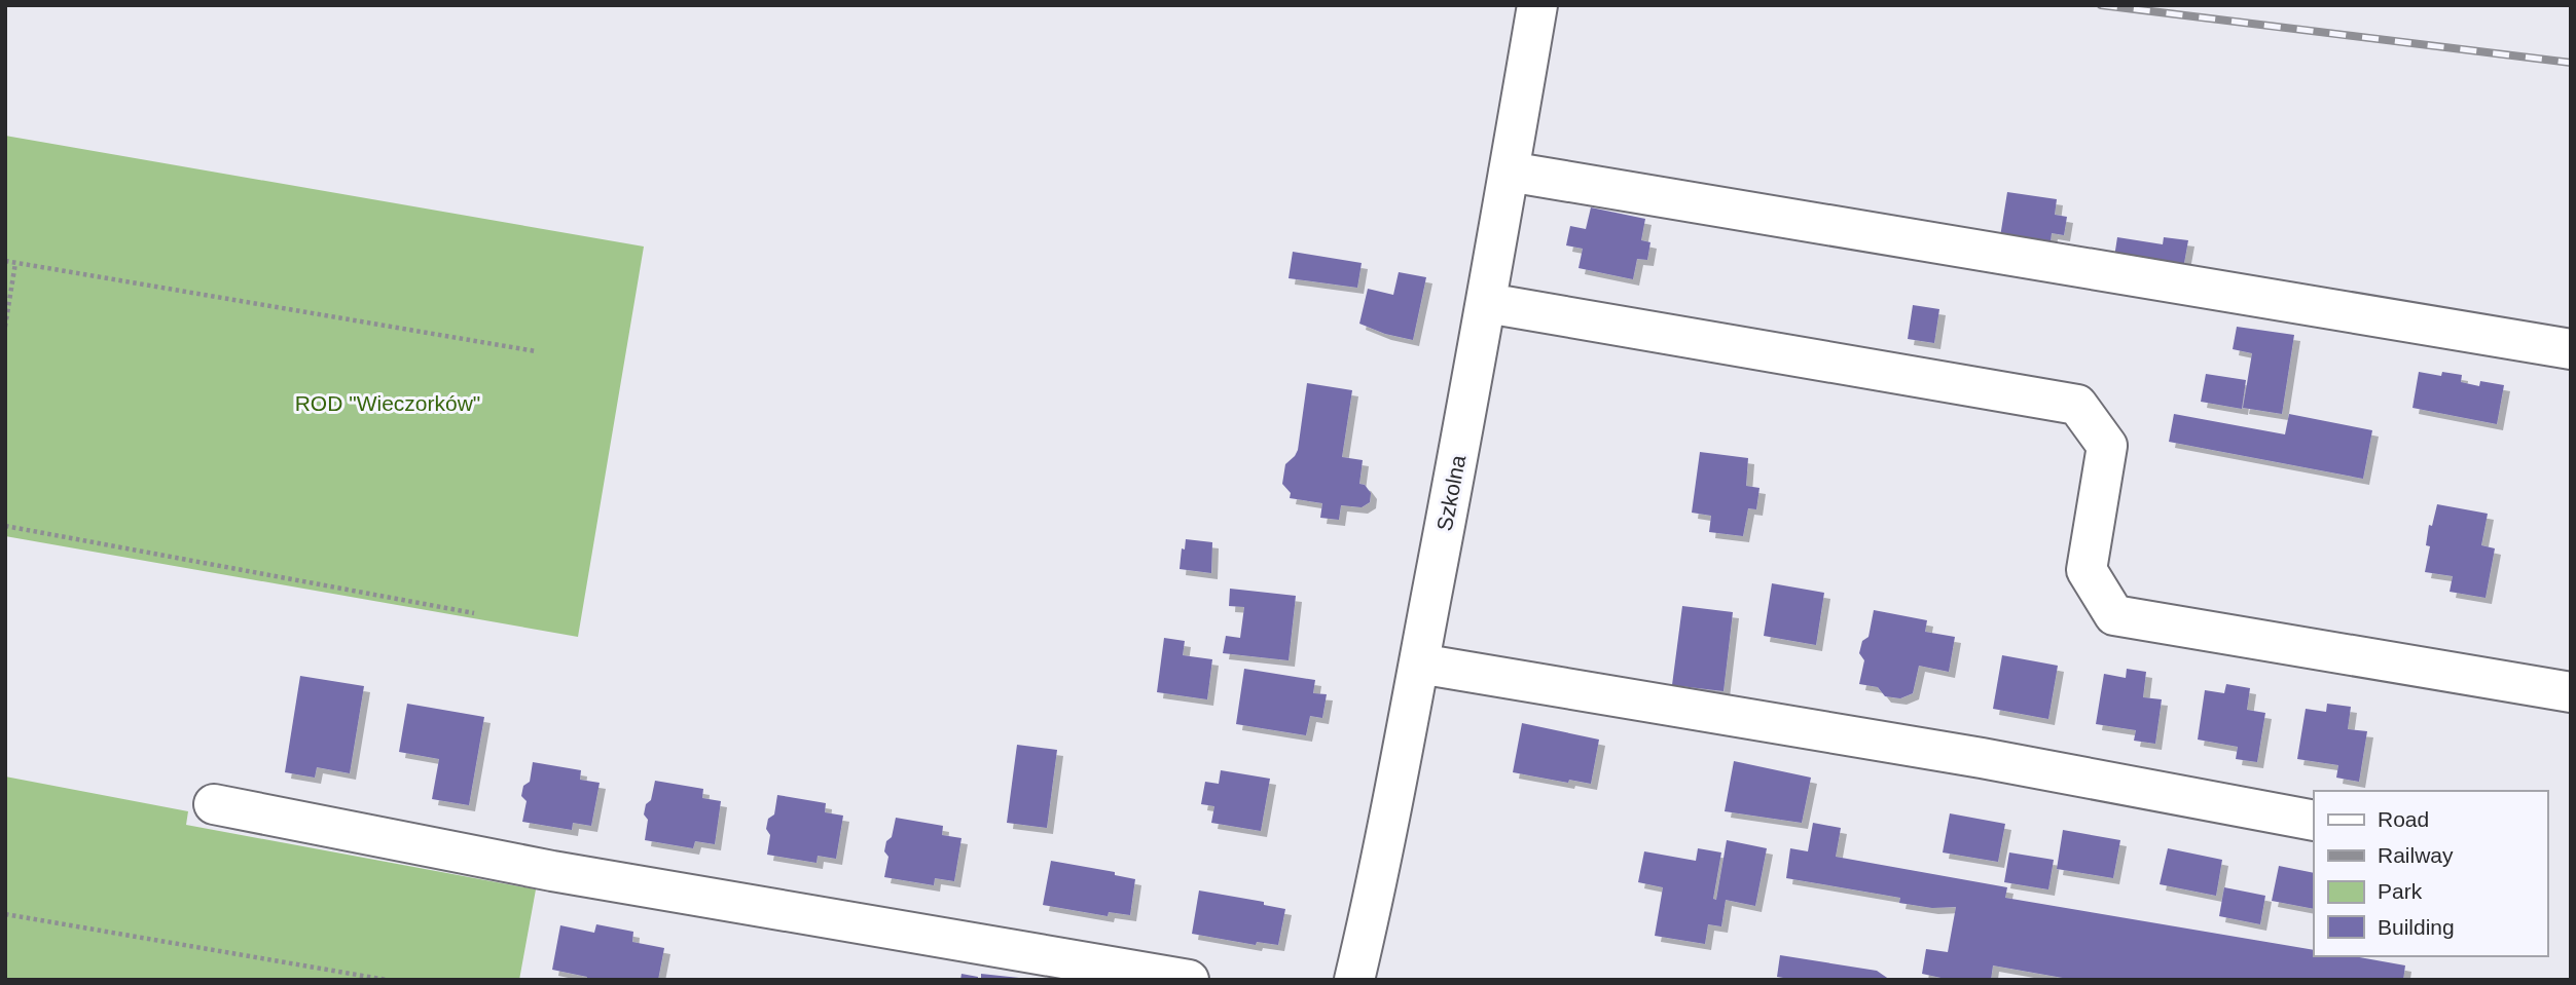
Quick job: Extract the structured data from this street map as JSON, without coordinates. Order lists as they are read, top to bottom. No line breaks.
{"streets":{"street":["Szkolna"]},"parks":["ROD \"Wieczorków\""],"legend":["Road","Railway","Park","Building"]}
